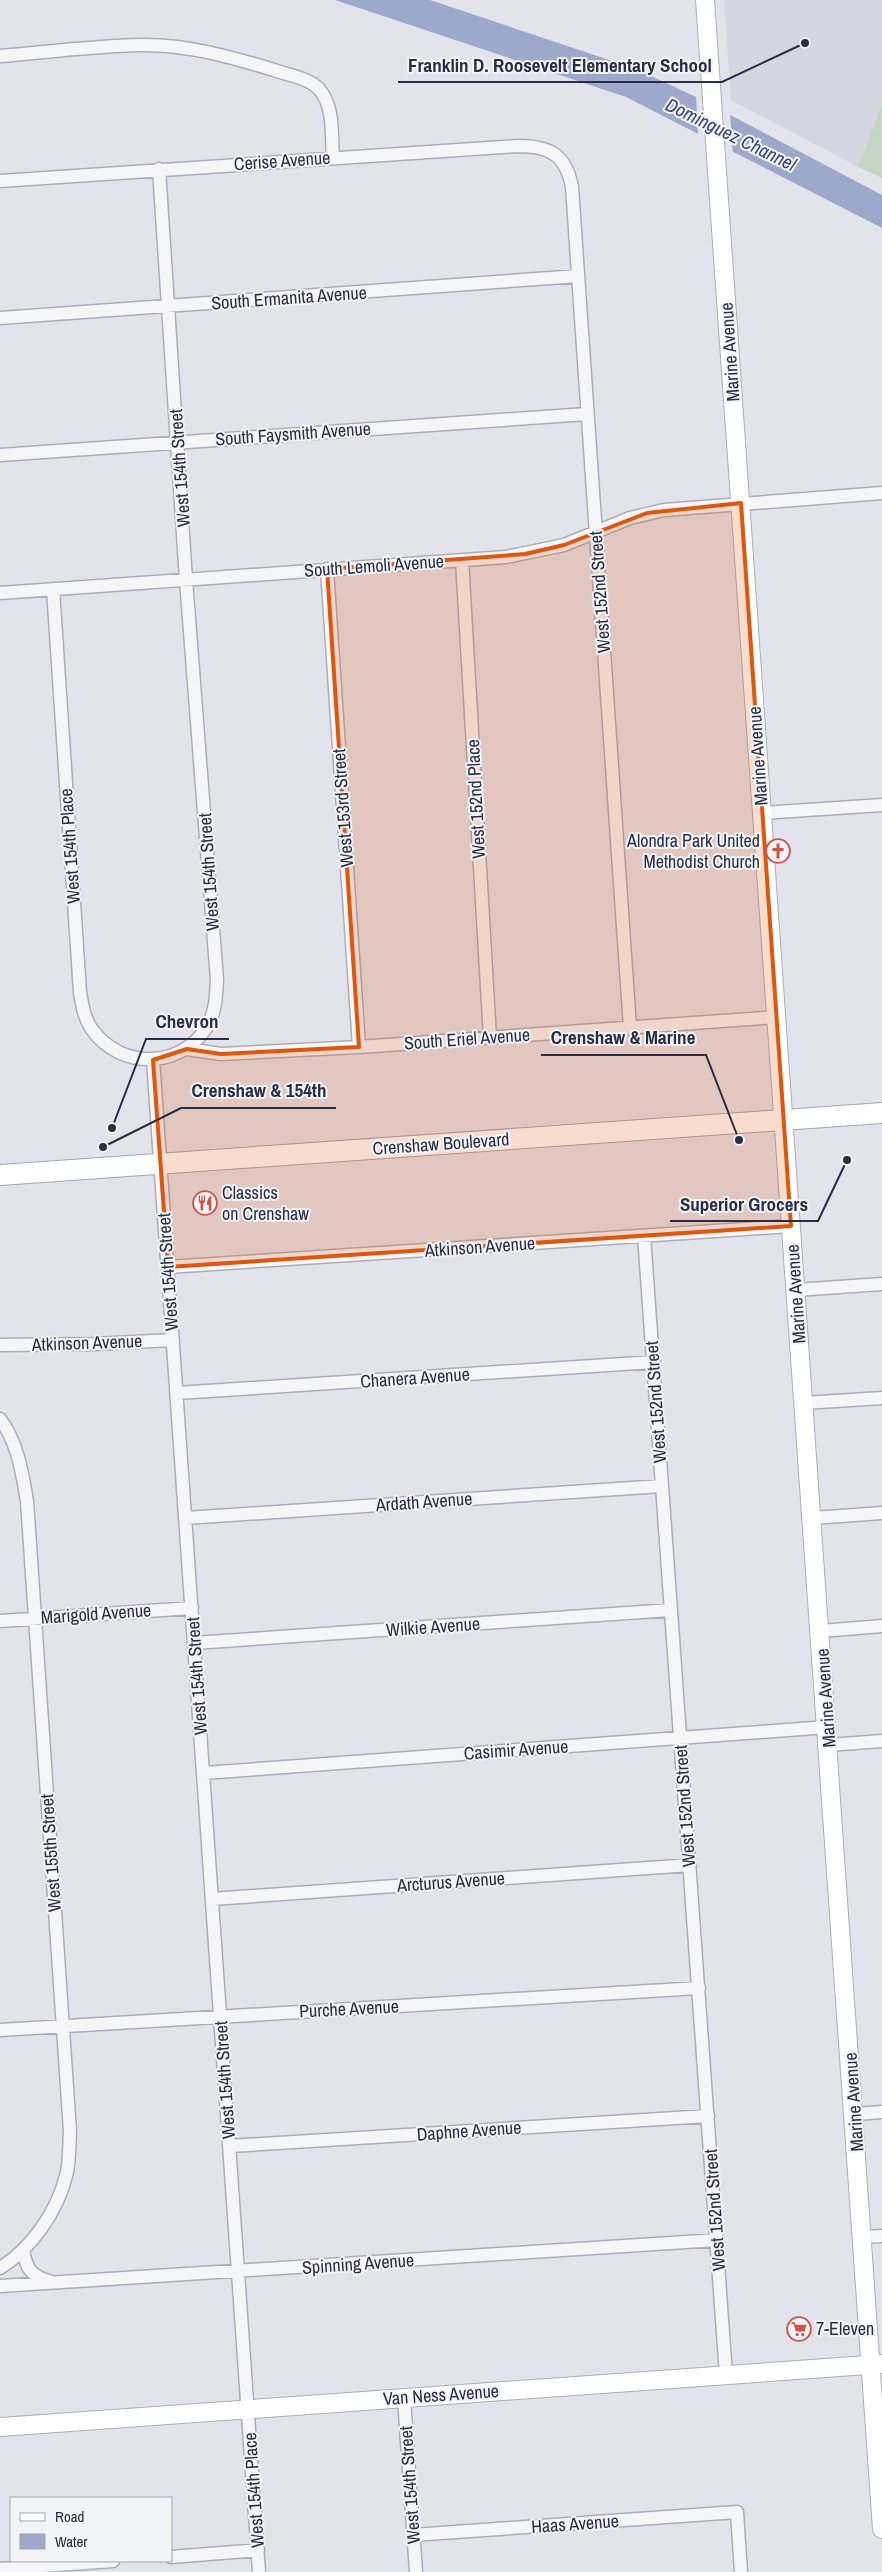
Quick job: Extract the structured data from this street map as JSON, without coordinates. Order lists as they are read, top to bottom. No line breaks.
{"streets":{"main road":["Marine Avenue","Crenshaw Boulevard","Van Ness Avenue"],"street":["Cerise Avenue","South Ermanita Avenue","South Faysmith Avenue","West 154th Street","South Lemoli Avenue","West 152nd Street","West 152nd Place","West 153rd Street","West 154th Place","South Eriel Avenue","Atkinson Avenue","Chanera Avenue","Ardath Avenue","Marigold Avenue","Wilkie Avenue","Casimir Avenue","West 155th Street","Arcturus Avenue","Purche Avenue","Daphne Avenue","Spinning Avenue","Haas Avenue"]},"crossings":[["Cerise Avenue","West 154th Street"],["Cerise Avenue","West 152nd Street"],["South Ermanita Avenue","West 154th Street"],["South Ermanita Avenue","West 152nd Street"],["Marine Avenue","South Lemoli Avenue"],["Marine Avenue","South Eriel Avenue"],["Marine Avenue","Crenshaw Boulevard"],["Marine Avenue","Atkinson Avenue"],["Marine Avenue","Casimir Avenue"],["Marine Avenue","Van Ness Avenue"],["South Faysmith Avenue","West 154th Street"],["South Faysmith Avenue","West 152nd Street"],["West 154th Street","South Lemoli Avenue"],["West 154th Street","West 154th Place"],["West 154th Street","South Eriel Avenue"],["West 154th Street","Crenshaw Boulevard"],["West 154th Street","Atkinson Avenue"],["West 154th Street","Chanera Avenue"],["West 154th Street","Ardath Avenue"],["West 154th Street","Marigold Avenue"],["West 154th Street","Wilkie Avenue"],["West 154th Street","Casimir Avenue"],["West 154th Street","Arcturus Avenue"],["West 154th Street","Purche Avenue"],["West 154th Street","Daphne Avenue"],["West 154th Street","Spinning Avenue"],["West 154th Street","Van Ness Avenue"],["West 154th Street","Haas Avenue"],["South Lemoli Avenue","West 152nd Street"],["South Lemoli Avenue","West 152nd Place"],["South Lemoli Avenue","West 153rd Street"],["South Lemoli Avenue","West 154th Place"],["West 152nd Street","South Eriel Avenue"],["West 152nd Street","Atkinson Avenue"],["West 152nd Street","Chanera Avenue"],["West 152nd Street","Ardath Avenue"],["West 152nd Street","Wilkie Avenue"],["West 152nd Street","Casimir Avenue"],["West 152nd Street","Arcturus Avenue"],["West 152nd Street","Purche Avenue"],["West 152nd Street","Daphne Avenue"],["West 152nd Street","Spinning Avenue"],["West 152nd Street","Van Ness Avenue"],["West 152nd Place","South Eriel Avenue"],["West 153rd Street","South Eriel Avenue"],["West 154th Place","Van Ness Avenue"],["Marigold Avenue","West 155th Street"],["West 155th Street","Purche Avenue"]],"water":["Dominguez Channel"],"places":{"other":["Franklin D. Roosevelt Elementary School","Chevron","Crenshaw & Marine","Crenshaw & 154th","Superior Grocers"],"church":["Alondra Park United Methodist Church"],"restaurant":["Classics on Crenshaw"],"supermarket":["7-Eleven"]},"legend":["Road","Water"]}
